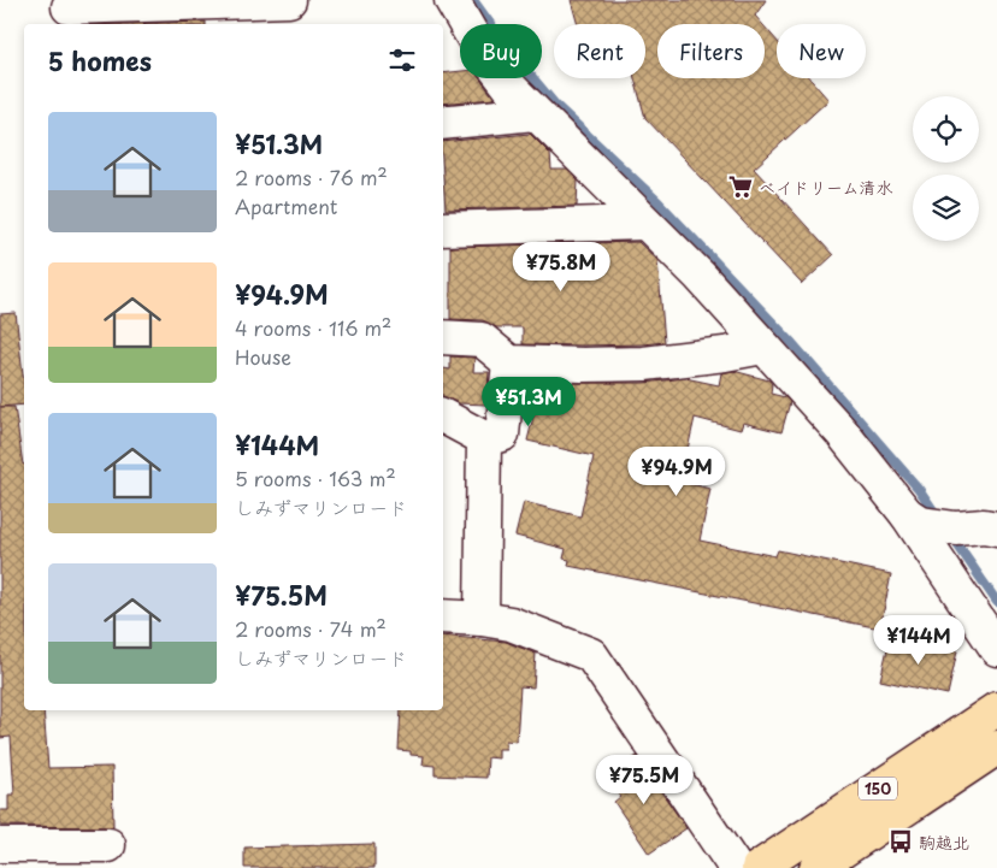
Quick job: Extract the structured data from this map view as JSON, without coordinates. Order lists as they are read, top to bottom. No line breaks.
{"streets":{"highway":["150"]},"places":{"supermarket":["ベイドリーム清水"],"bus stop":["駒越北"]},"page":{"chip":["Buy","Rent","Filters","New"],"heading":"5 homes","list":[{"name":"¥51.3M","note":"2 rooms · 76 m² · Apartment"},{"name":"¥94.9M","note":"4 rooms · 116 m² · House"},{"name":"¥144M","note":"5 rooms · 163 m² · しみずマリンロード"},{"name":"¥75.5M","note":"2 rooms · 74 m² · しみずマリンロード"}],"price":["¥75.8M","¥51.3M","¥94.9M","¥144M","¥75.5M"]}}
